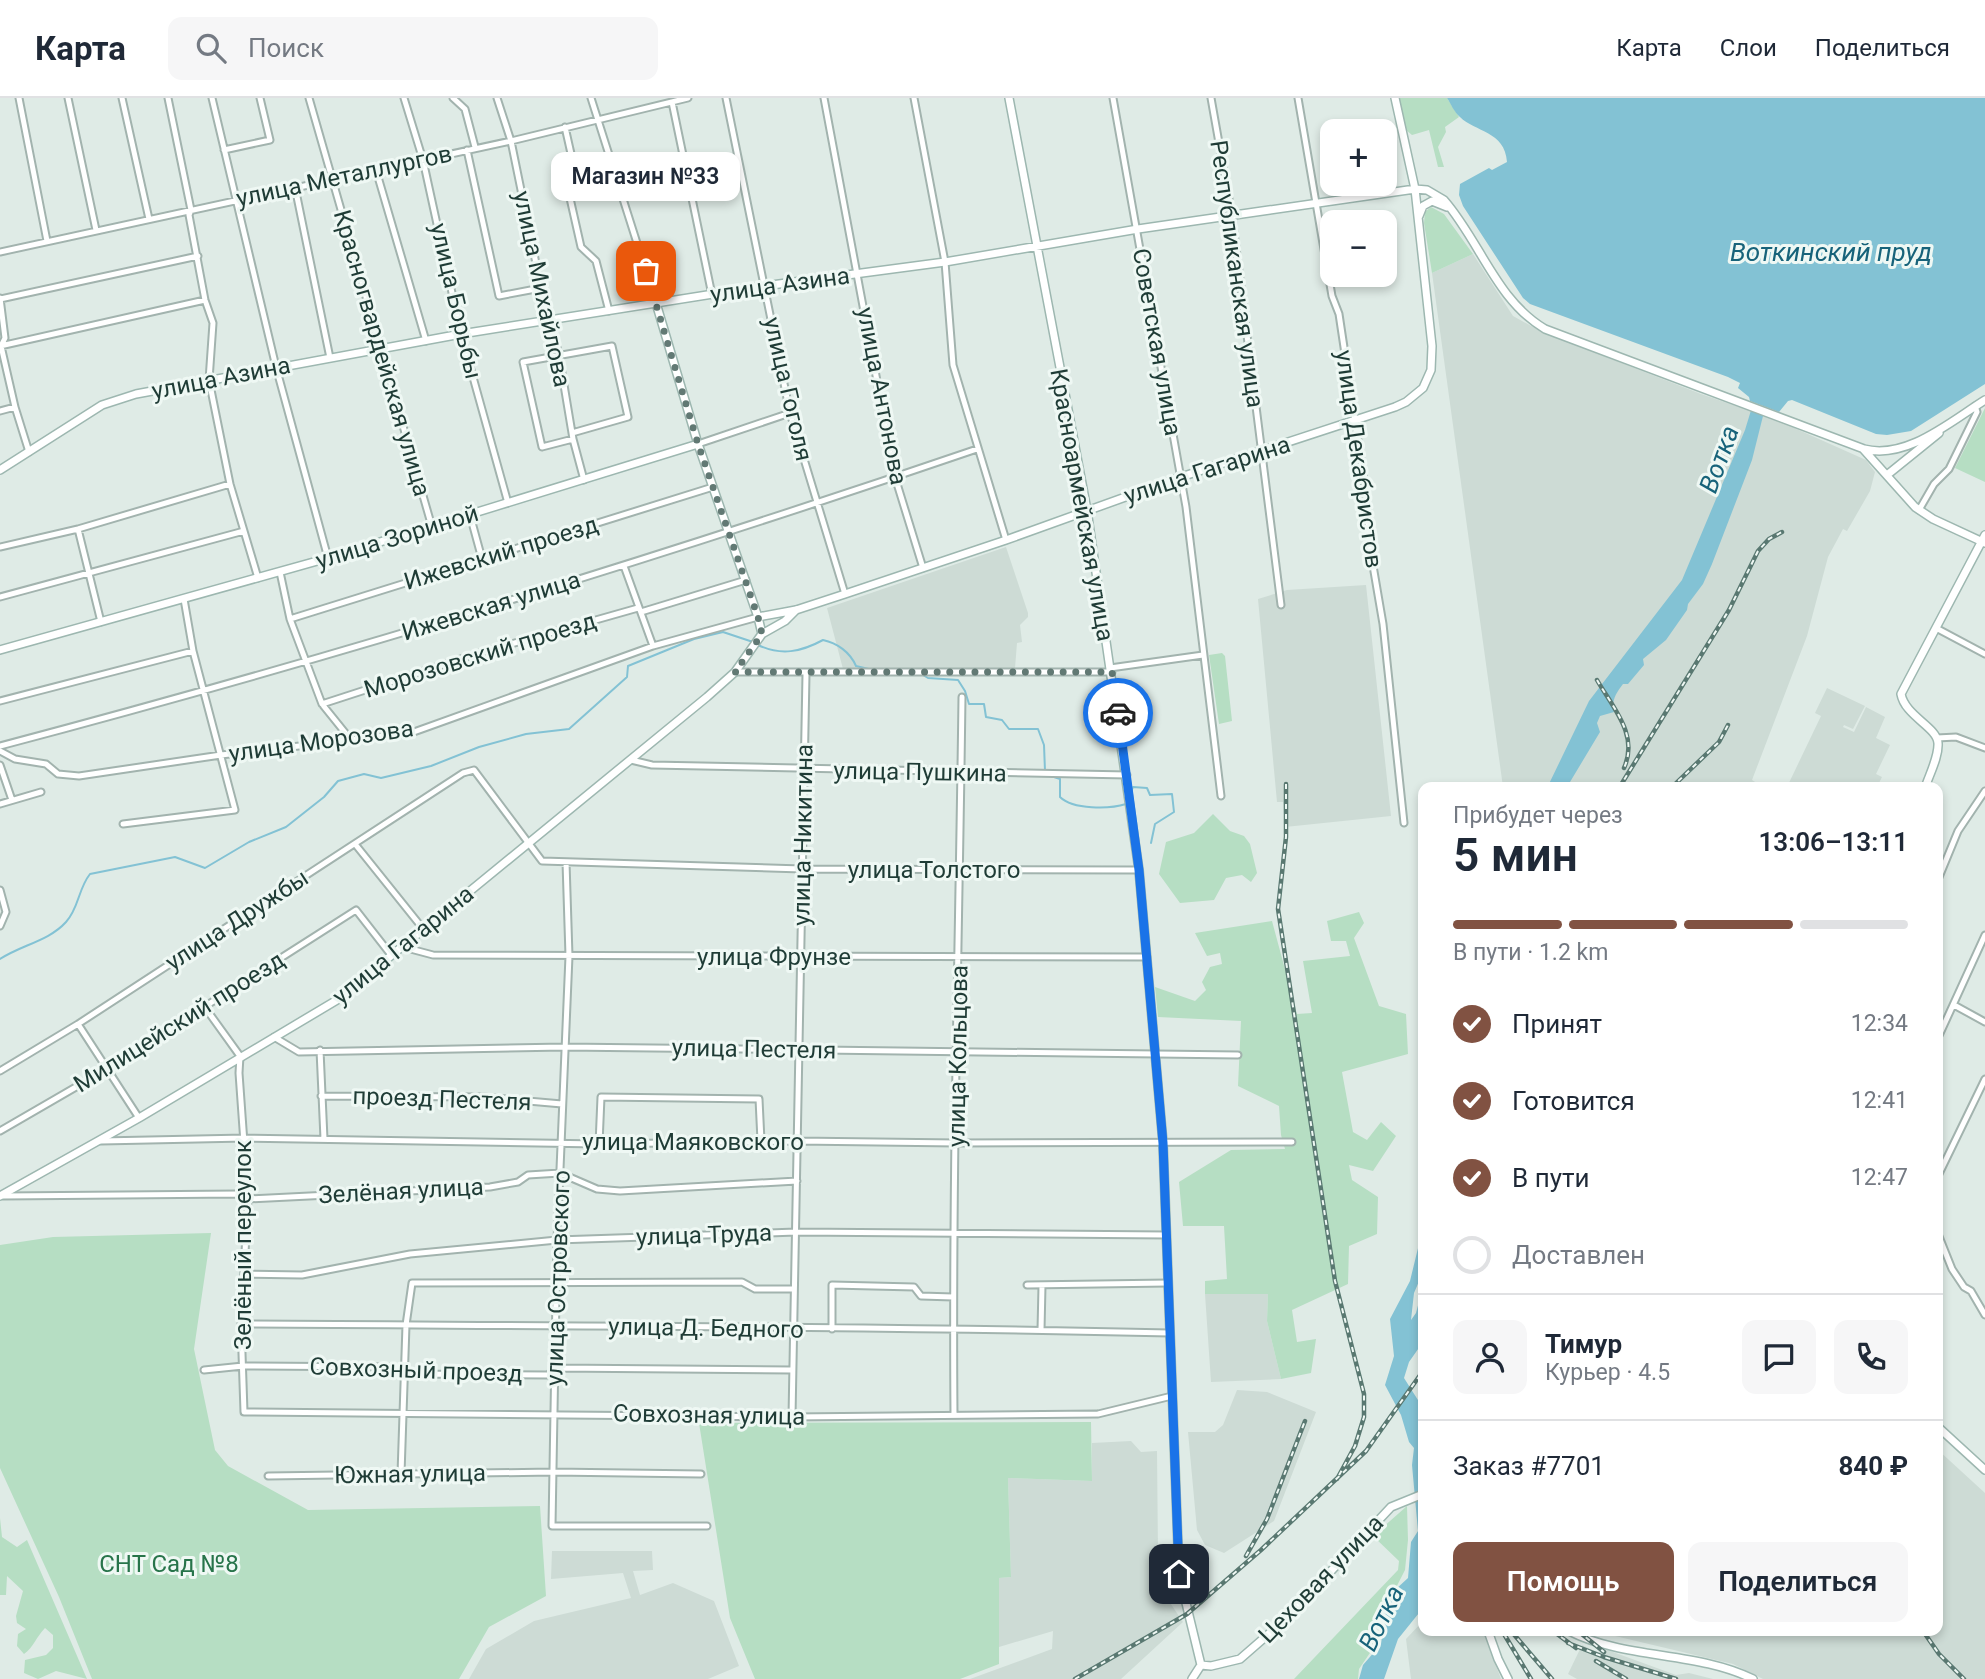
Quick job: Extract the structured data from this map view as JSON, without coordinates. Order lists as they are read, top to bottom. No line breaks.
{"streets":{"main road":["улица Азина","улица Гагарина","Красноармейская улица","улица Зориной","Цеховая улица"],"street":["улица Металлургов","Республиканская улица","улица Михайлова","улица Борьбы","Советская улица","Красногвардейская улица","улица Гоголя","улица Антонова","улица Декабристов","Ижевский проезд","Ижевская улица","Морозовский проезд","улица Морозова","улица Пушкина","улица Никитина","улица Толстого","улица Дружбы","улица Фрунзе","Милицейский проезд","улица Пестеля","улица Кольцова","проезд Пестеля","улица Маяковского","Зелёная улица","улица Труда","Зелёный переулок","улица Островского","улица Д. Бедного","Совхозный проезд","Совхозная улица","Южная улица"]},"crossings":[["улица Металлургов","улица Михайлова"],["улица Металлургов","улица Борьбы"],["улица Металлургов","Красногвардейская улица"],["Республиканская улица","улица Азина"],["Республиканская улица","улица Гагарина"],["улица Азина","улица Михайлова"],["улица Азина","улица Борьбы"],["улица Азина","Советская улица"],["улица Азина","Красногвардейская улица"],["улица Азина","улица Гоголя"],["улица Азина","улица Антонова"],["улица Азина","улица Декабристов"],["улица Азина","улица Гагарина"],["улица Азина","Красноармейская улица"],["улица Михайлова","улица Зориной"],["улица Борьбы","улица Зориной"],["Советская улица","улица Гагарина"],["Красногвардейская улица","улица Зориной"],["улица Гоголя","улица Гагарина"],["улица Гоголя","улица Зориной"],["улица Гоголя","Ижевская улица"],["улица Антонова","улица Гагарина"],["улица Антонова","Ижевская улица"],["улица Декабристов","улица Гагарина"],["улица Гагарина","Красноармейская улица"],["улица Гагарина","улица Пушкина"],["улица Гагарина","улица Толстого"],["улица Гагарина","улица Дружбы"],["улица Гагарина","улица Фрунзе"],["улица Гагарина","Милицейский проезд"],["улица Гагарина","улица Пестеля"],["улица Гагарина","улица Маяковского"],["улица Гагарина","Зелёная улица"],["улица Гагарина","Зелёный переулок"],["Красноармейская улица","улица Пушкина"],["Красноармейская улица","улица Толстого"],["Красноармейская улица","улица Фрунзе"],["Красноармейская улица","улица Пестеля"],["Красноармейская улица","улица Маяковского"],["Красноармейская улица","улица Труда"],["Красноармейская улица","улица Д. Бедного"],["Красноармейская улица","Совхозная улица"],["Красноармейская улица","Цеховая улица"],["Ижевская улица","улица Морозова"],["улица Пушкина","улица Никитина"],["улица Пушкина","улица Кольцова"],["улица Никитина","улица Толстого"],["улица Никитина","улица Фрунзе"],["улица Никитина","улица Пестеля"],["улица Никитина","улица Маяковского"],["улица Никитина","Зелёная улица"],["улица Никитина","улица Труда"],["улица Никитина","улица Д. Бедного"],["улица Никитина","Совхозный проезд"],["улица Никитина","Совхозная улица"],["улица Толстого","улица Дружбы"],["улица Толстого","улица Кольцова"],["улица Толстого","улица Островского"],["улица Фрунзе","улица Кольцова"],["улица Фрунзе","улица Островского"],["улица Пестеля","улица Кольцова"],["улица Пестеля","улица Островского"],["улица Кольцова","улица Маяковского"],["улица Кольцова","улица Труда"],["улица Кольцова","улица Д. Бедного"],["улица Кольцова","Совхозная улица"],["проезд Пестеля","улица Островского"],["улица Маяковского","Зелёный переулок"],["улица Маяковского","улица Островского"],["Зелёная улица","Зелёный переулок"],["Зелёная улица","улица Островского"],["улица Труда","Зелёный переулок"],["улица Труда","улица Островского"],["Зелёный переулок","улица Д. Бедного"],["Зелёный переулок","Совхозный проезд"],["Зелёный переулок","Совхозная улица"],["улица Островского","улица Д. Бедного"],["улица Островского","Совхозный проезд"],["улица Островского","Совхозная улица"],["улица Островского","Южная улица"]],"water":["Воткинский пруд","Вотка"],"parks":["СНТ Сад №8"],"places":["Магазин №33"],"page":{"header":"Карта","search":"Поиск","nav":["Карта","Слои","Поделиться"],"map_buttons":["+","−"],"bubble":"Магазин №33","heading":["5 мин","Прибудет через","13:06–13:11"],"panel":["Тимур","Курьер · 4.5","Заказ #7701","840 ₽"],"bar":"В пути · 1.2 km","list":[["Принят","12:34"],["Готовится","12:41"],["В пути","12:47"],"Доставлен"],"buttons":["Помощь","Поделиться"]}}
